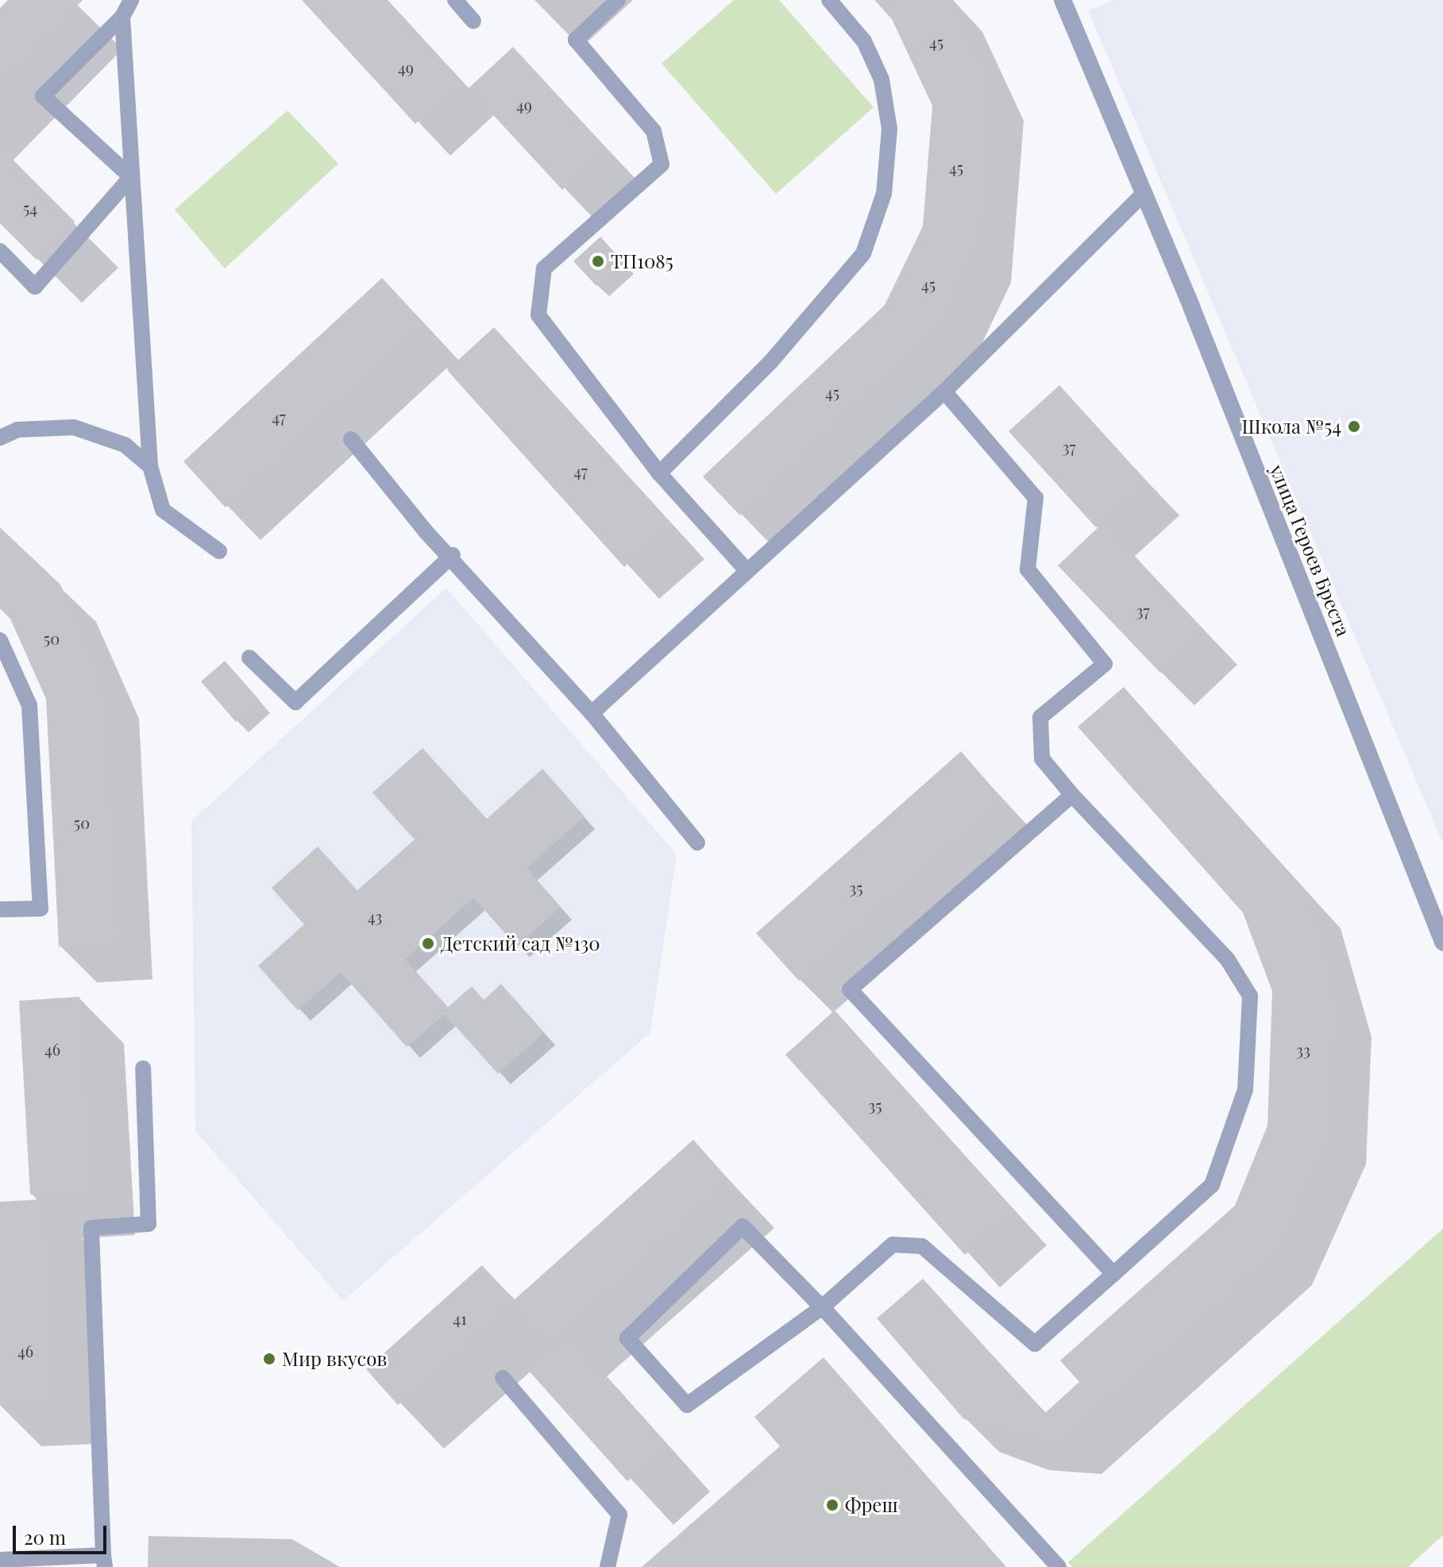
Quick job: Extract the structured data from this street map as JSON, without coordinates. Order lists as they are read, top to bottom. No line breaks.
{"streets":{"street":["улица Героев Бреста"]},"places":["ТП1085","Школа №54","Детский сад №130","Мир вкусов","Фреш"],"house_numbers":["45","49","49","45","54","45","45","47","37","47","37","50","50","35","43","46","33","35","41","46"],"scale_bar":"20 m"}
